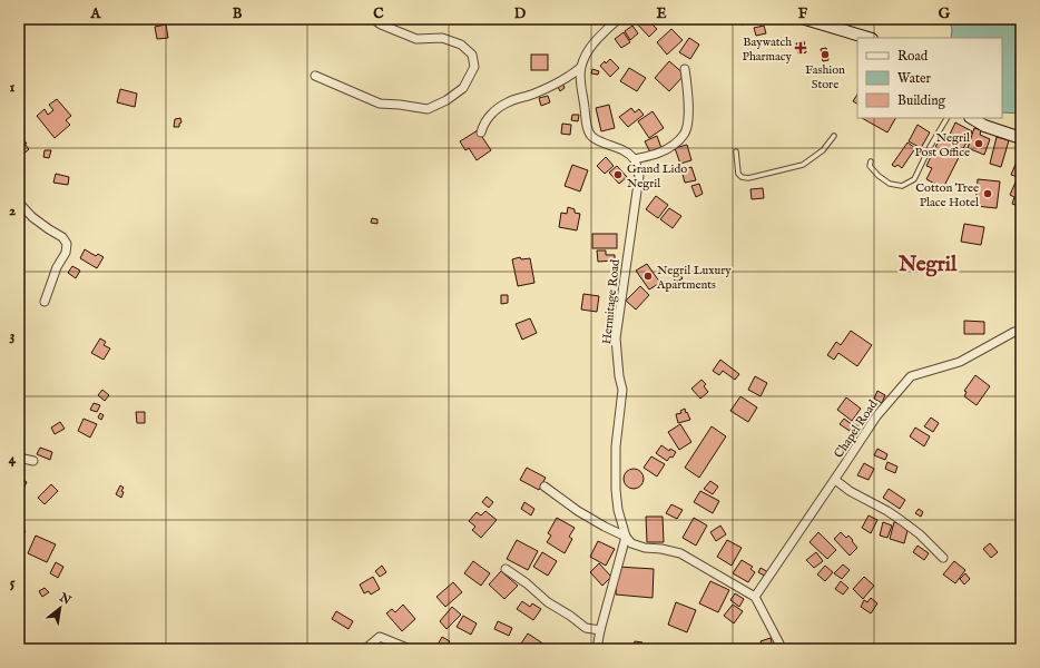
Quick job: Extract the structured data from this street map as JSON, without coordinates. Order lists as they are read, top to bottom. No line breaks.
{"streets":{"street":["Hermitage Road","Chapel Road"]},"districts":["Negril"],"places":{"health":["Baywatch Pharmacy"],"other":["Fashion Store","Negril Post Office","Grand Lido Negril","Cotton Tree Place Hotel","Negril Luxury Apartments"]},"legend":["Road","Water","Building"],"north":"top right","grid":{"columns":["A","B","C","D","E","F","G"],"rows":["1","2","3","4","5"]}}
